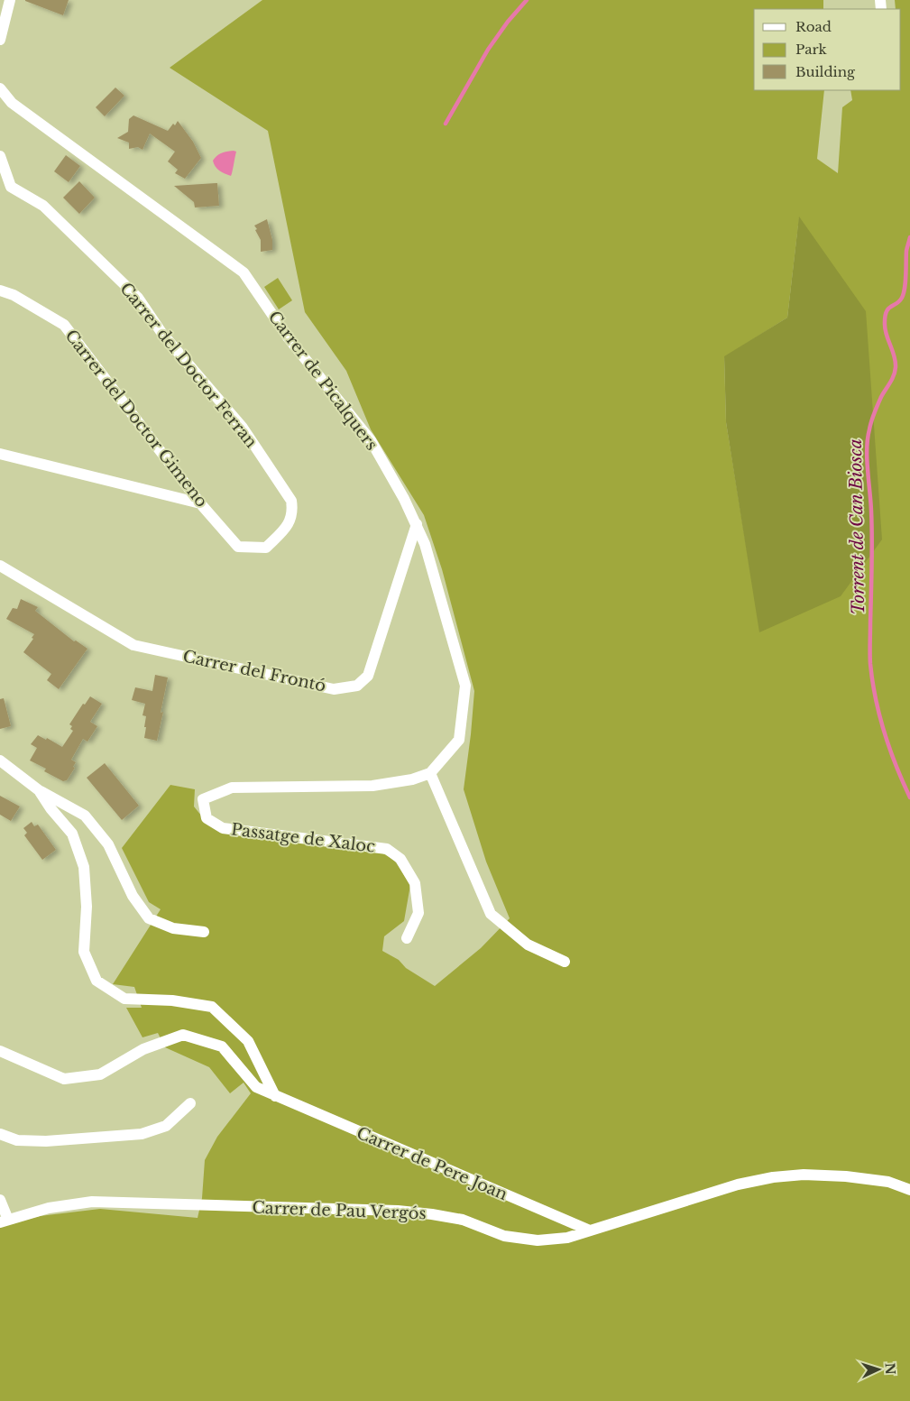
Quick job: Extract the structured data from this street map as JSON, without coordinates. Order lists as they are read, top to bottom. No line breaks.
{"streets":{"street":["Carrer del Doctor Ferran","Carrer de Picalquers","Carrer del Doctor Gimeno","Carrer del Frontó","Passatge de Xaloc","Carrer de Pere Joan","Carrer de Pau Vergós"]},"crossings":[["Carrer del Doctor Ferran","Carrer del Doctor Gimeno"],["Carrer de Picalquers","Carrer del Frontó"],["Carrer de Picalquers","Passatge de Xaloc"],["Carrer de Pere Joan","Carrer de Pau Vergós"]],"water":["Torrent de Can Biosca"],"legend":["Road","Park","Building"],"north":"right"}
